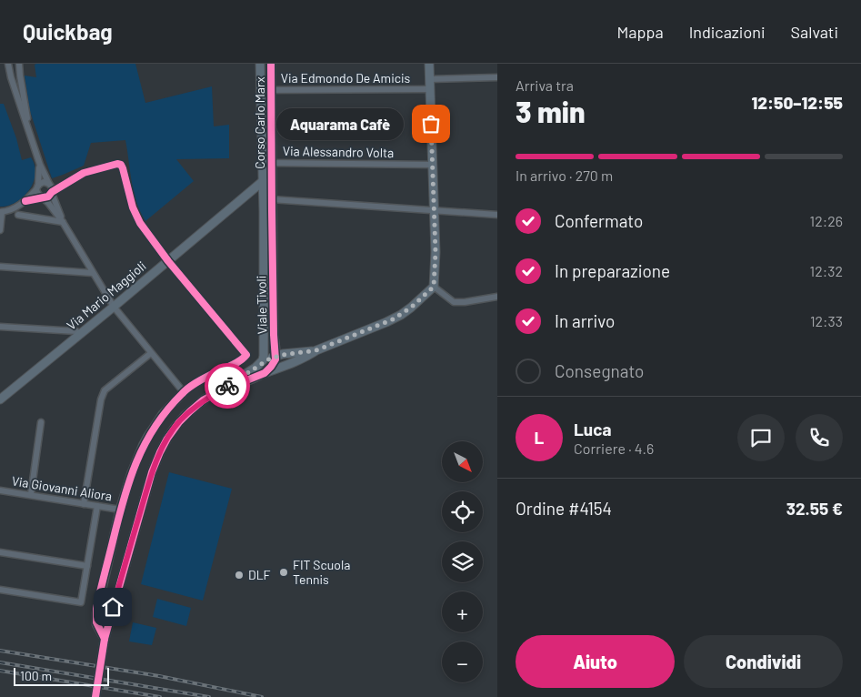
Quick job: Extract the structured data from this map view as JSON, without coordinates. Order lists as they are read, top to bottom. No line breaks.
{"streets":{"street":["Via Edmondo De Amicis","Corso Carlo Marx","Via Alessandro Volta","Via Mario Maggioli","Viale Tivoli","Via Giovanni Aliora"]},"crossings":[["Via Edmondo De Amicis","Corso Carlo Marx"],["Corso Carlo Marx","Via Alessandro Volta"],["Corso Carlo Marx","Via Mario Maggioli"],["Corso Carlo Marx","Viale Tivoli"],["Via Mario Maggioli","Viale Tivoli"]],"places":["Aquarama Cafè","FIT Scuola Tennis","DLF"],"scale_bar":"100 m","north":"bottom right","page":{"header":"Quickbag","nav":["Mappa","Indicazioni","Salvati"],"heading":["3 min","Arriva tra","12:50–12:55"],"panel":["Luca","Corriere · 4.6","Ordine #4154","32.55 €"],"bubble":"Aquarama Cafè","bar":"In arrivo · 270 m","list":[["Confermato","12:26"],["In preparazione","12:32"],["In arrivo","12:33"],"Consegnato"],"round":"L","map_buttons":["+","−"],"buttons":["Aiuto","Condividi"],"scale":"100 m"}}
